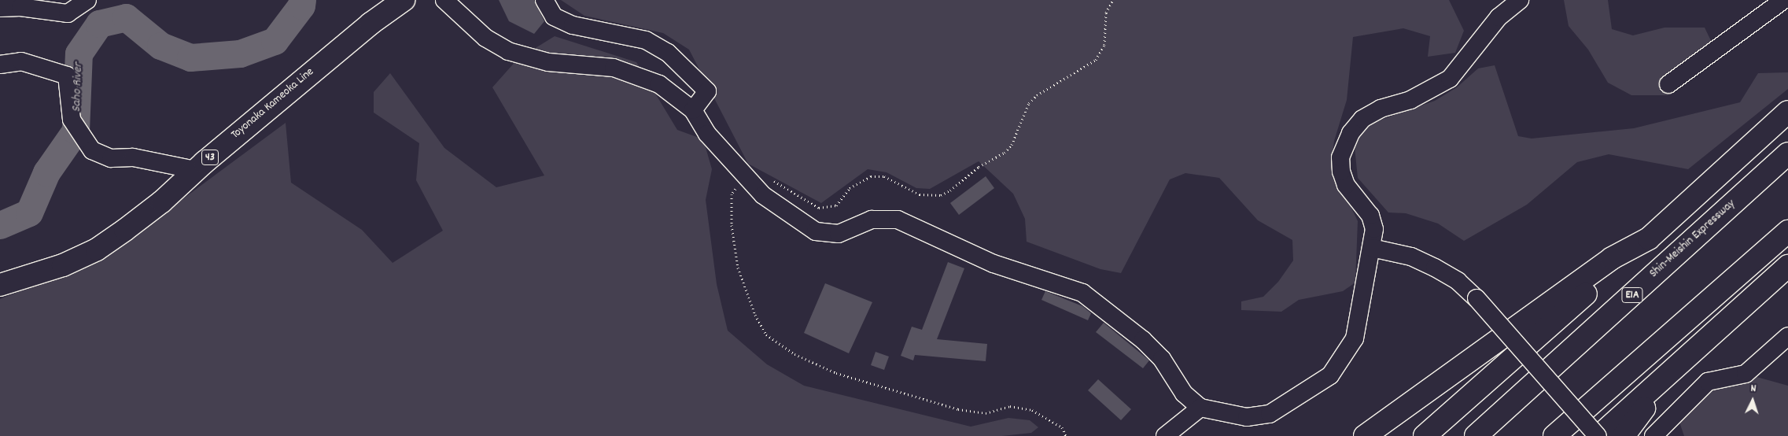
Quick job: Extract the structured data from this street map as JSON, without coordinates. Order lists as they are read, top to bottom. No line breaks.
{"streets":{"main road":["Toyonaka Kameoka Line","43","Shin-Meishin Expressway","E1A"]},"water":["Saho River"],"north":"top"}
